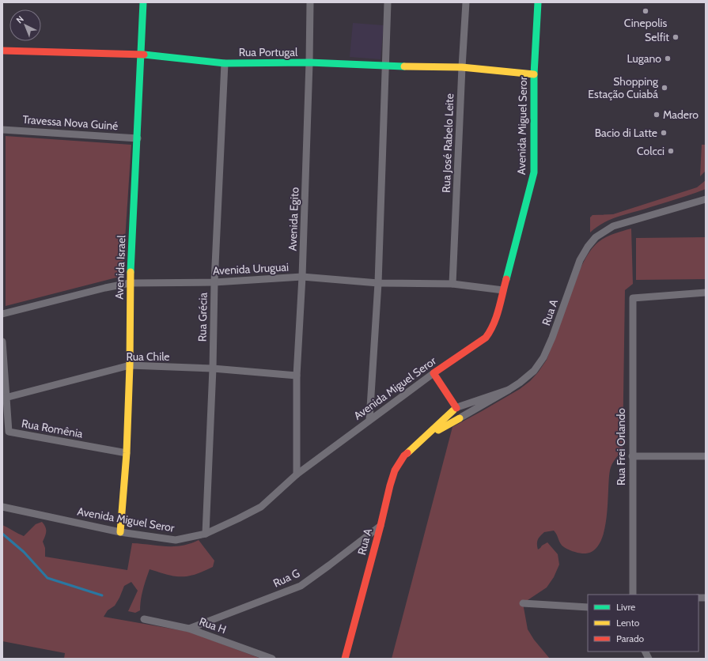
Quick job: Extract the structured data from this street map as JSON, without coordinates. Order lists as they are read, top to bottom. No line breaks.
{"streets":{"street":["Rua Portugal","Travessa Nova Guiné","Avenida Miguel Seror","Rua José Rabelo Leite","Avenida Egito","Avenida Israel","Avenida Uruguai","Rua A","Rua Grécia","Rua Chile","Rua Romênia","Rua Frei Orlando","Rua G","Rua H"]},"crossings":[["Rua Portugal","Avenida Miguel Seror"],["Rua Portugal","Rua José Rabelo Leite"],["Rua Portugal","Avenida Egito"],["Rua Portugal","Avenida Israel"],["Rua Portugal","Rua Grécia"],["Travessa Nova Guiné","Avenida Israel"],["Avenida Miguel Seror","Avenida Egito"],["Avenida Miguel Seror","Avenida Israel"],["Avenida Miguel Seror","Avenida Uruguai"],["Avenida Miguel Seror","Rua Grécia"],["Rua José Rabelo Leite","Avenida Uruguai"],["Avenida Egito","Avenida Uruguai"],["Avenida Egito","Rua Chile"],["Avenida Israel","Avenida Uruguai"],["Avenida Israel","Rua Chile"],["Avenida Israel","Rua Romênia"],["Avenida Uruguai","Rua Grécia"],["Rua A","Rua G"],["Rua Grécia","Rua Chile"],["Rua Chile","Rua Romênia"],["Rua G","Rua H"]],"places":["Cinepolis","Selfit","Lugano","Shopping Estação Cuiabá","Madero","Bacio di Latte","Colcci"],"legend":["Livre","Lento","Parado"],"north":"top left"}
